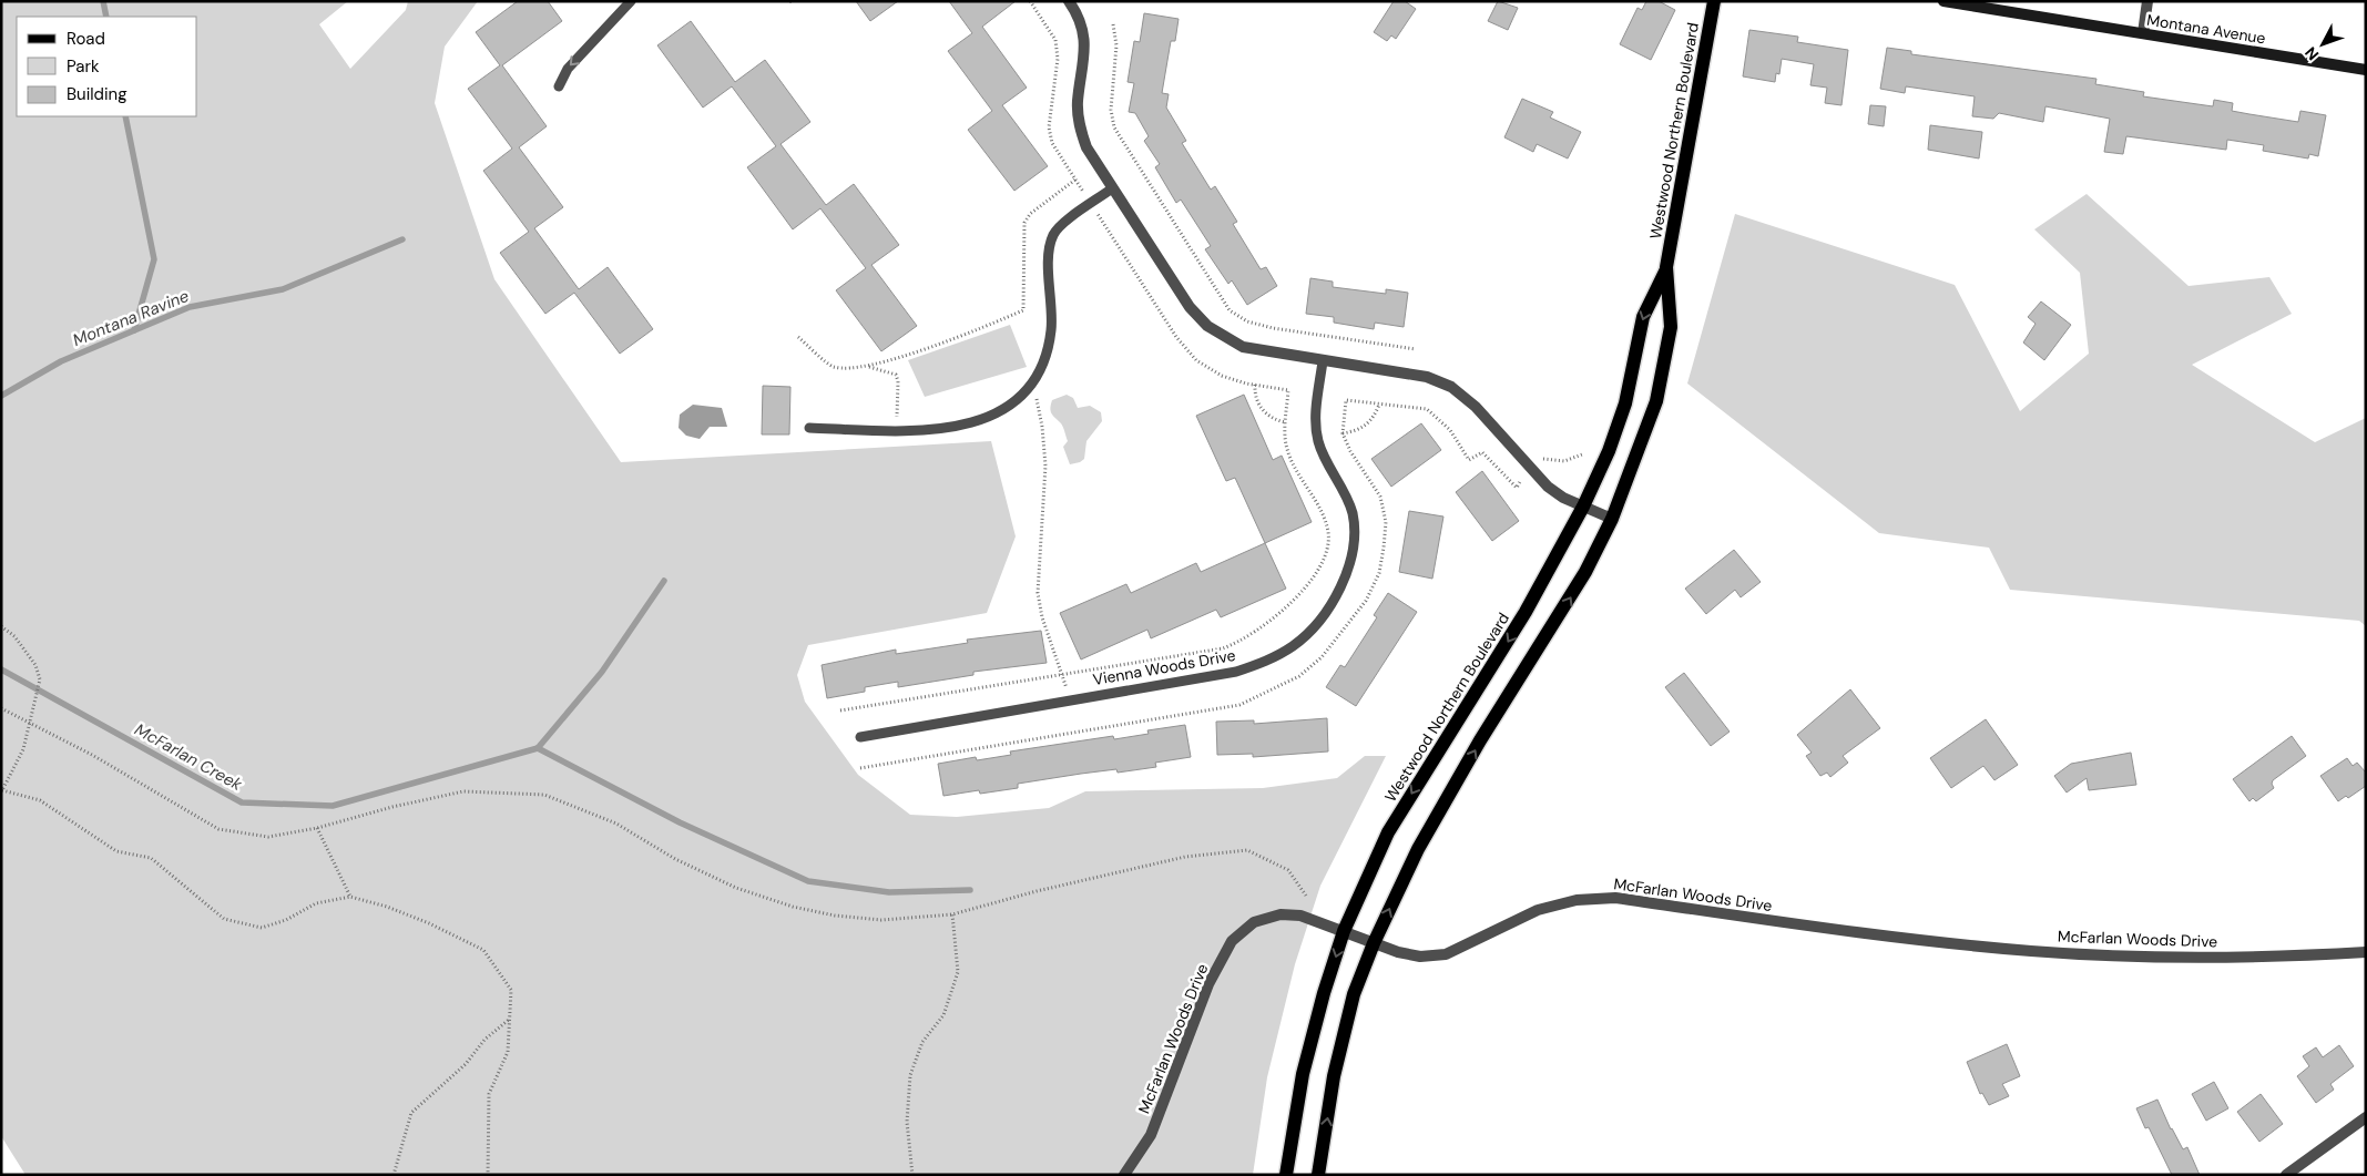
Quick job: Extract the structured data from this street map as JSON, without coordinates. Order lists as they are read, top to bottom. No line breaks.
{"streets":{"main road":["Westwood Northern Boulevard"],"street":["Montana Avenue","McFarlan Woods Drive"],"lane":["Vienna Woods Drive"]},"crossings":[["Westwood Northern Boulevard","McFarlan Woods Drive"]],"water":["Montana Ravine","McFarlan Creek"],"legend":["Road","Park","Building"],"north":"bottom left"}
